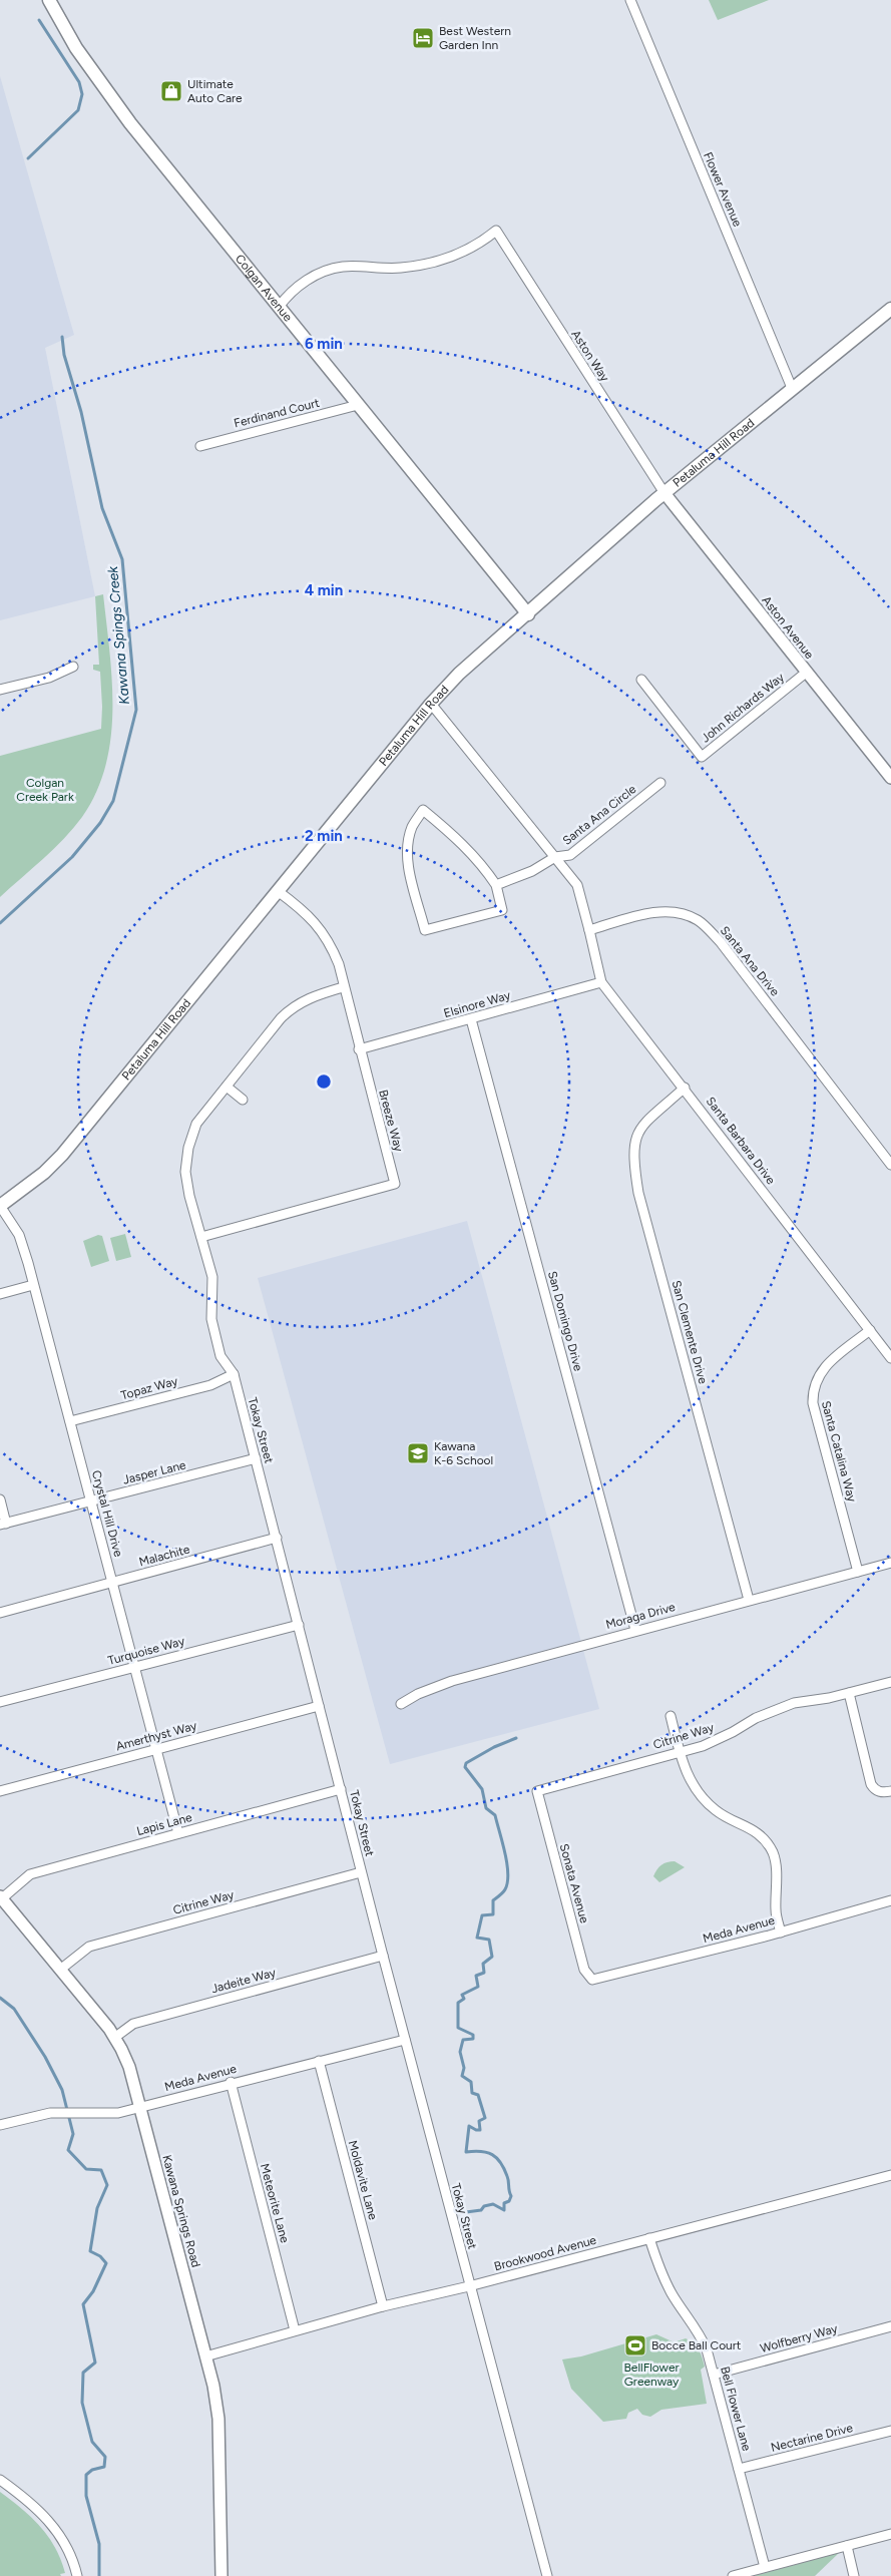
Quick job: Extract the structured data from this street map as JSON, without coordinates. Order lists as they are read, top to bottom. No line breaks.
{"streets":{"main road":["Colgan Avenue","Petaluma Hill Road"],"street":["Flower Avenue","Aston Way","Ferdinand Court","Aston Avenue","John Richards Way","Santa Ana Circle","Santa Ana Drive","Elsinore Way","Breeze Way","Santa Barbara Drive","San Domingo Drive","San Clemente Drive","Topaz Way","Tokay Street","Santa Catalina Way","Jasper Lane","Crystal Hill Drive","Malachite","Moraga Drive","Turquoise Way","Amerthyst Way","Citrine Way","Lapis Lane","Sonata Avenue","Meda Avenue","Jadeite Way","Moldavite Lane","Meteorite Lane","Kawana Springs Road","Brookwood Avenue","Wolfberry Way","Bell Flower Lane","Nectarine Drive"]},"crossings":[["Flower Avenue","Petaluma Hill Road"],["Colgan Avenue","Aston Way"],["Colgan Avenue","Ferdinand Court"],["Colgan Avenue","Petaluma Hill Road"],["Aston Way","Petaluma Hill Road"],["Aston Way","Aston Avenue"],["Petaluma Hill Road","Aston Avenue"],["Petaluma Hill Road","Breeze Way"],["Petaluma Hill Road","Crystal Hill Drive"],["Aston Avenue","John Richards Way"],["Santa Ana Drive","Santa Barbara Drive"],["Elsinore Way","Breeze Way"],["Elsinore Way","Santa Barbara Drive"],["Elsinore Way","San Domingo Drive"],["Breeze Way","Tokay Street"],["Santa Barbara Drive","San Clemente Drive"],["Santa Barbara Drive","Santa Catalina Way"],["San Domingo Drive","Moraga Drive"],["San Clemente Drive","Moraga Drive"],["Topaz Way","Tokay Street"],["Topaz Way","Crystal Hill Drive"],["Tokay Street","Jasper Lane"],["Tokay Street","Malachite"],["Tokay Street","Turquoise Way"],["Tokay Street","Amerthyst Way"],["Tokay Street","Citrine Way"],["Tokay Street","Lapis Lane"],["Tokay Street","Meda Avenue"],["Tokay Street","Jadeite Way"],["Tokay Street","Brookwood Avenue"],["Santa Catalina Way","Moraga Drive"],["Jasper Lane","Crystal Hill Drive"],["Crystal Hill Drive","Malachite"],["Crystal Hill Drive","Turquoise Way"],["Crystal Hill Drive","Amerthyst Way"],["Crystal Hill Drive","Lapis Lane"],["Citrine Way","Sonata Avenue"],["Citrine Way","Kawana Springs Road"],["Lapis Lane","Kawana Springs Road"],["Sonata Avenue","Meda Avenue"],["Meda Avenue","Moldavite Lane"],["Meda Avenue","Meteorite Lane"],["Meda Avenue","Kawana Springs Road"],["Jadeite Way","Kawana Springs Road"],["Moldavite Lane","Brookwood Avenue"],["Meteorite Lane","Brookwood Avenue"],["Kawana Springs Road","Brookwood Avenue"],["Brookwood Avenue","Bell Flower Lane"],["Wolfberry Way","Bell Flower Lane"],["Bell Flower Lane","Nectarine Drive"]],"water":["Kawana Spings Creek"],"parks":["Colgan Creek Park","BellFlower Greenway"],"places":{"hotel":["Best Western Garden Inn"],"shop":["Ultimate Auto Care"],"school or university":["Kawana K-6 School"],"sports":["Bocce Ball Court"]},"rings":["6 min","4 min","2 min"]}
